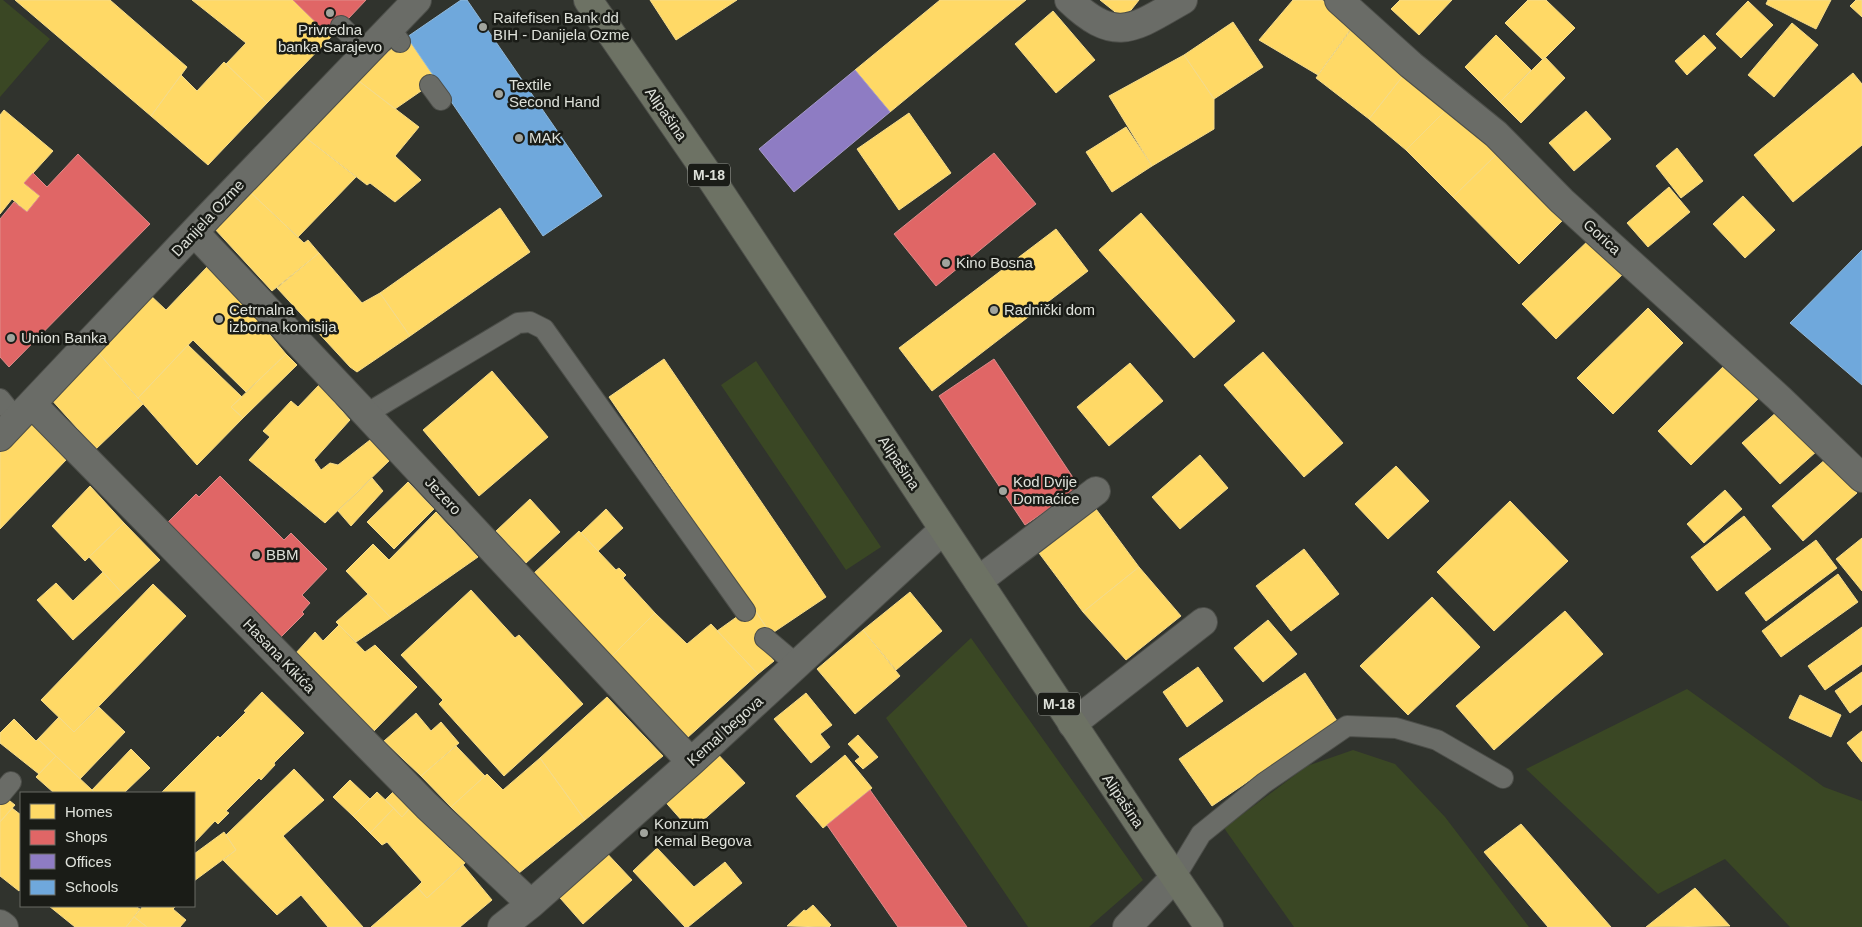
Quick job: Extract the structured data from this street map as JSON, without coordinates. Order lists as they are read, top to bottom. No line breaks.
{"streets":{"main road":["Alipašina","M-18"],"street":["Danijela Ozme","Gorica","Jezero","Hasana Kikića","Kemal begova"]},"crossings":[["Alipašina","Kemal begova"],["Danijela Ozme","Jezero"],["Danijela Ozme","Hasana Kikića"],["Jezero","Kemal begova"],["Hasana Kikića","Kemal begova"]],"places":["Privredna banka Sarajevo","Raifefisen Bank dd BIH - Danijela Ozme","Textile Second Hand","MAK","Kino Bosna","Radnički dom","Cetrnalna izborna komisija","Union Banka","Kod Dvije Domaćice","BBM","Konzum Kemal Begova"],"legend":["Homes","Shops","Offices","Schools"]}
